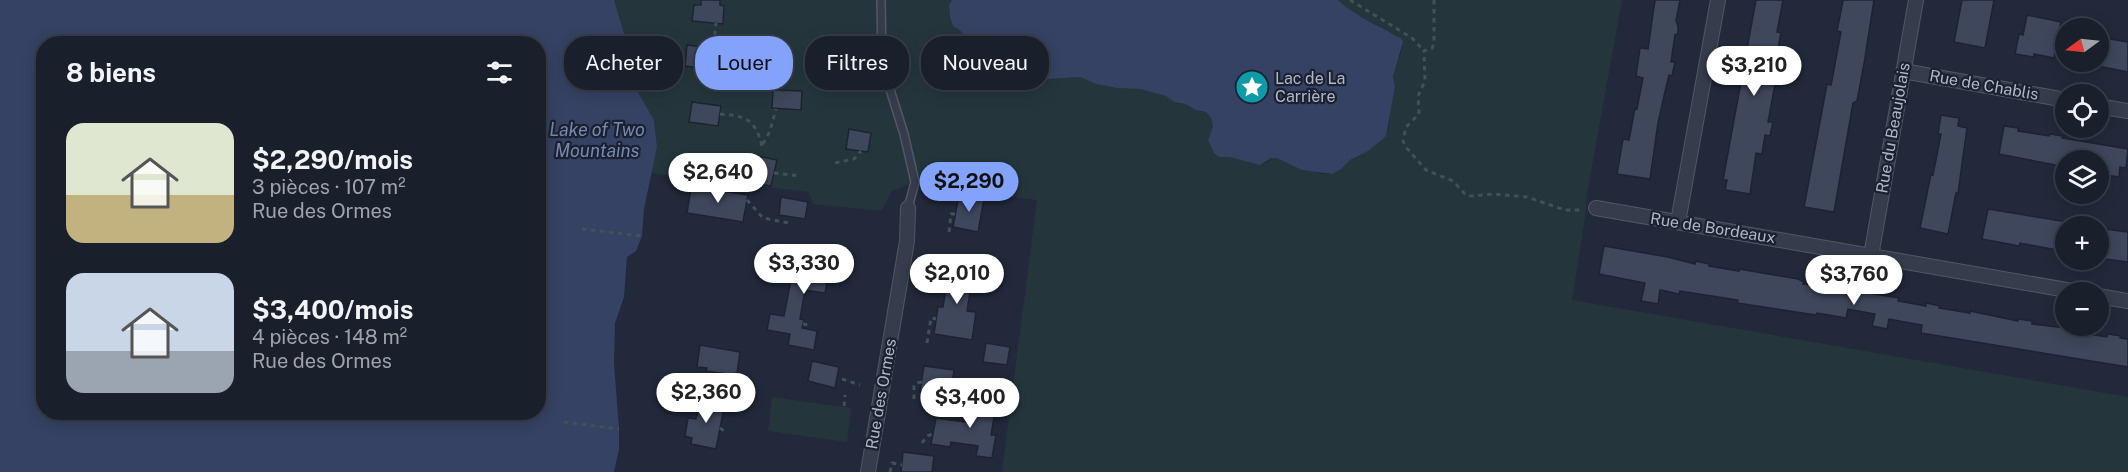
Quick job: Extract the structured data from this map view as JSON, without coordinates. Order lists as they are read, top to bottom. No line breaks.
{"streets":{"street":["Rue de Chablis","Rue du Beaujolais","Rue de Bordeaux","Rue des Ormes"]},"crossings":[["Rue de Chablis","Rue du Beaujolais"],["Rue du Beaujolais","Rue de Bordeaux"]],"water":["Lake of Two Mountains"],"places":{"place":["Lac de La Carrière"]},"north":"left","page":{"map_buttons":["+","−"],"chip":["Acheter","Louer","Filtres","Nouveau"],"heading":"8 biens","price":["$3,210","$2,640","$2,290","$3,330","$2,010","$3,760","$2,360","$3,400"],"list":[{"name":"$2,290/mois","note":"3 pièces · 107 m² · Rue des Ormes"},{"name":"$3,400/mois","note":"4 pièces · 148 m² · Rue des Ormes"}]}}
